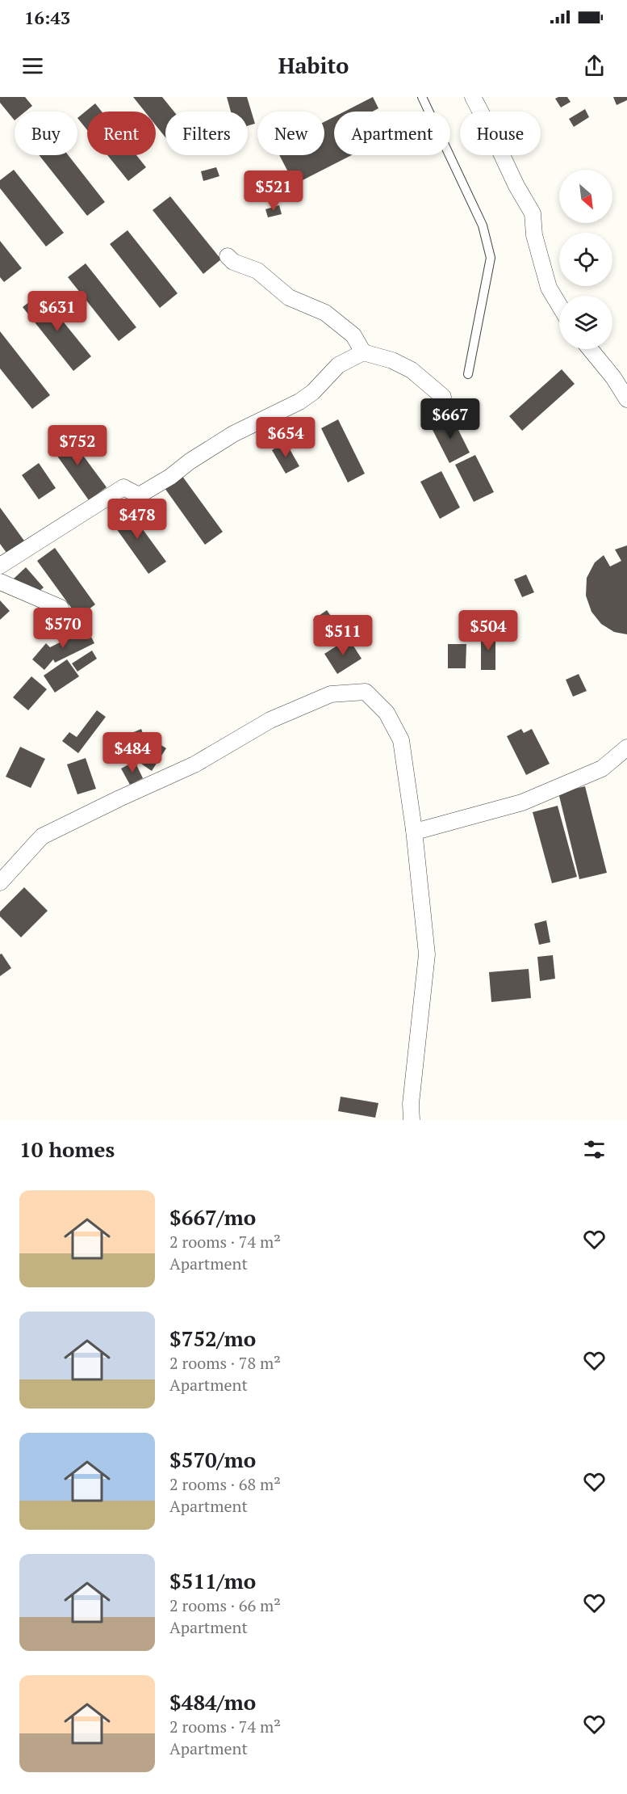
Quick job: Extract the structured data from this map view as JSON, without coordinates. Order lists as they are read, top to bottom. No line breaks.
{"north":"bottom right","page":{"status":"16:43","header":"Habito","chip":["Buy","Rent","Filters","New","Apartment","House"],"price":["$521","$631","$667","$654","$752","$478","$570","$504","$511","$484"],"heading":"10 homes","list":[{"name":"$667/mo","note":"2 rooms · 74 m² · Apartment"},{"name":"$752/mo","note":"2 rooms · 78 m² · Apartment"},{"name":"$570/mo","note":"2 rooms · 68 m² · Apartment"},{"name":"$511/mo","note":"2 rooms · 66 m² · Apartment"},{"name":"$484/mo","note":"2 rooms · 74 m² · Apartment"}]}}
